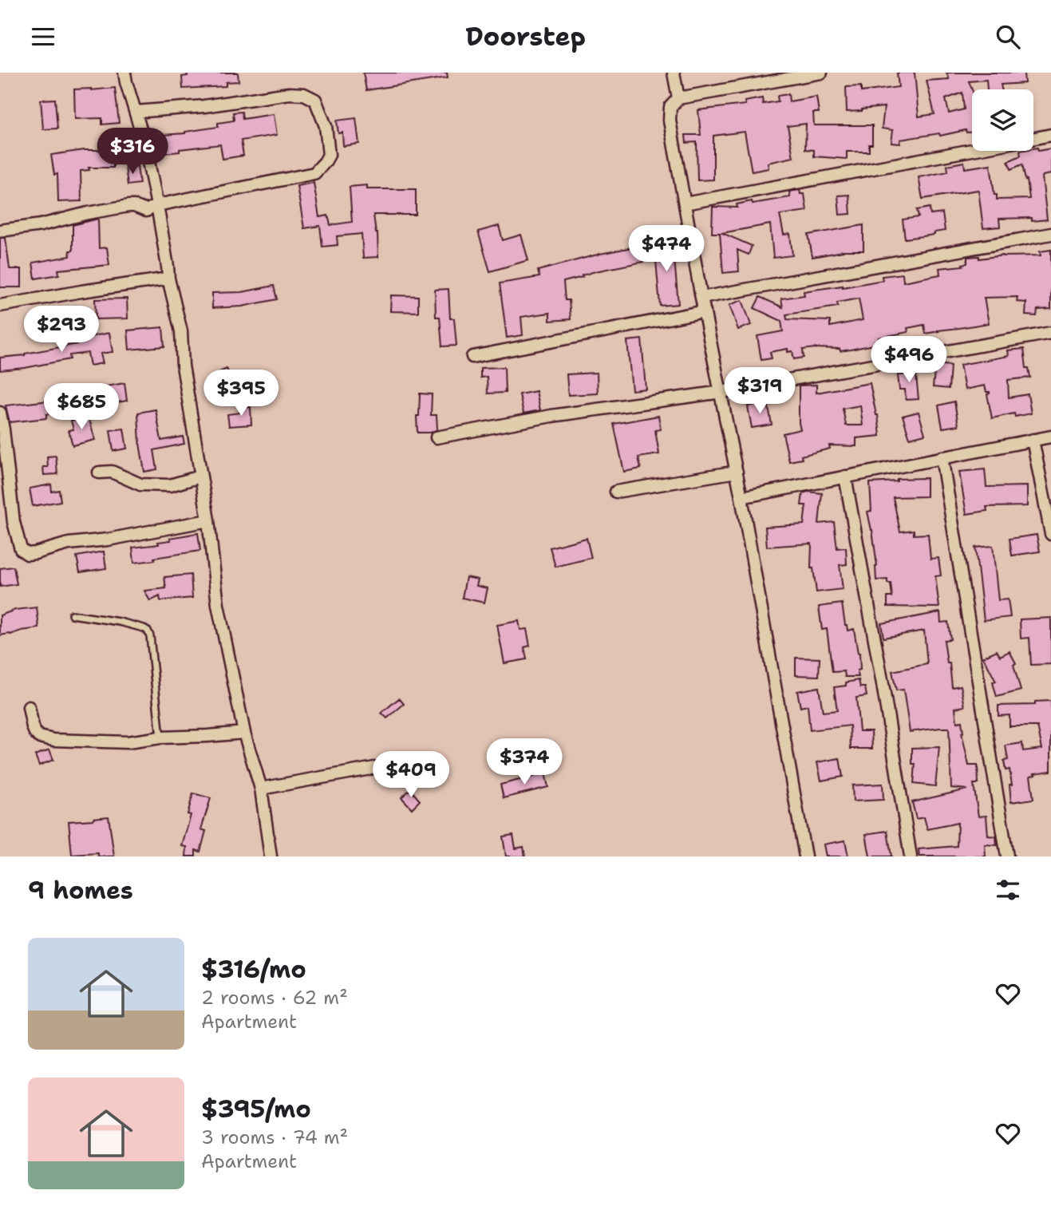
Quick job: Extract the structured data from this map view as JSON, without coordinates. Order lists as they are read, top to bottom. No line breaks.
{"page":{"header":"Doorstep","price":["$316","$474","$293","$496","$319","$395","$685","$374","$409"],"heading":"9 homes","list":[{"name":"$316/mo","note":"2 rooms · 62 m² · Apartment"},{"name":"$395/mo","note":"3 rooms · 74 m² · Apartment"}]}}
